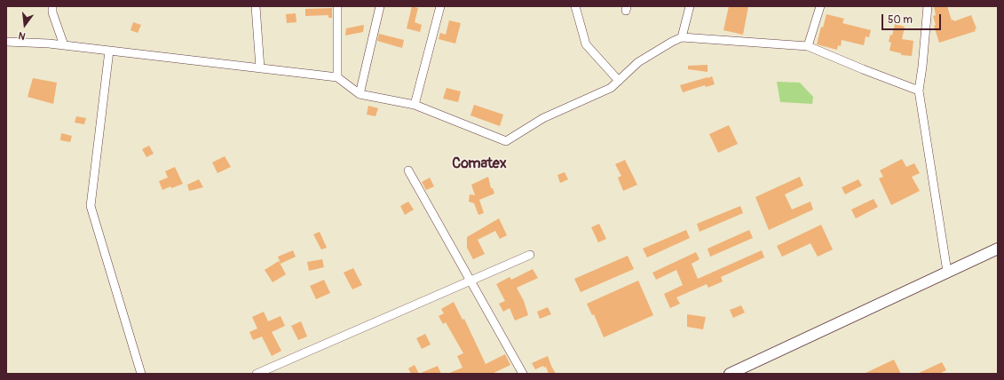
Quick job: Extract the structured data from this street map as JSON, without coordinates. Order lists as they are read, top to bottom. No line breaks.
{"districts":["Comatex"],"scale_bar":"50 m","north":"bottom"}
